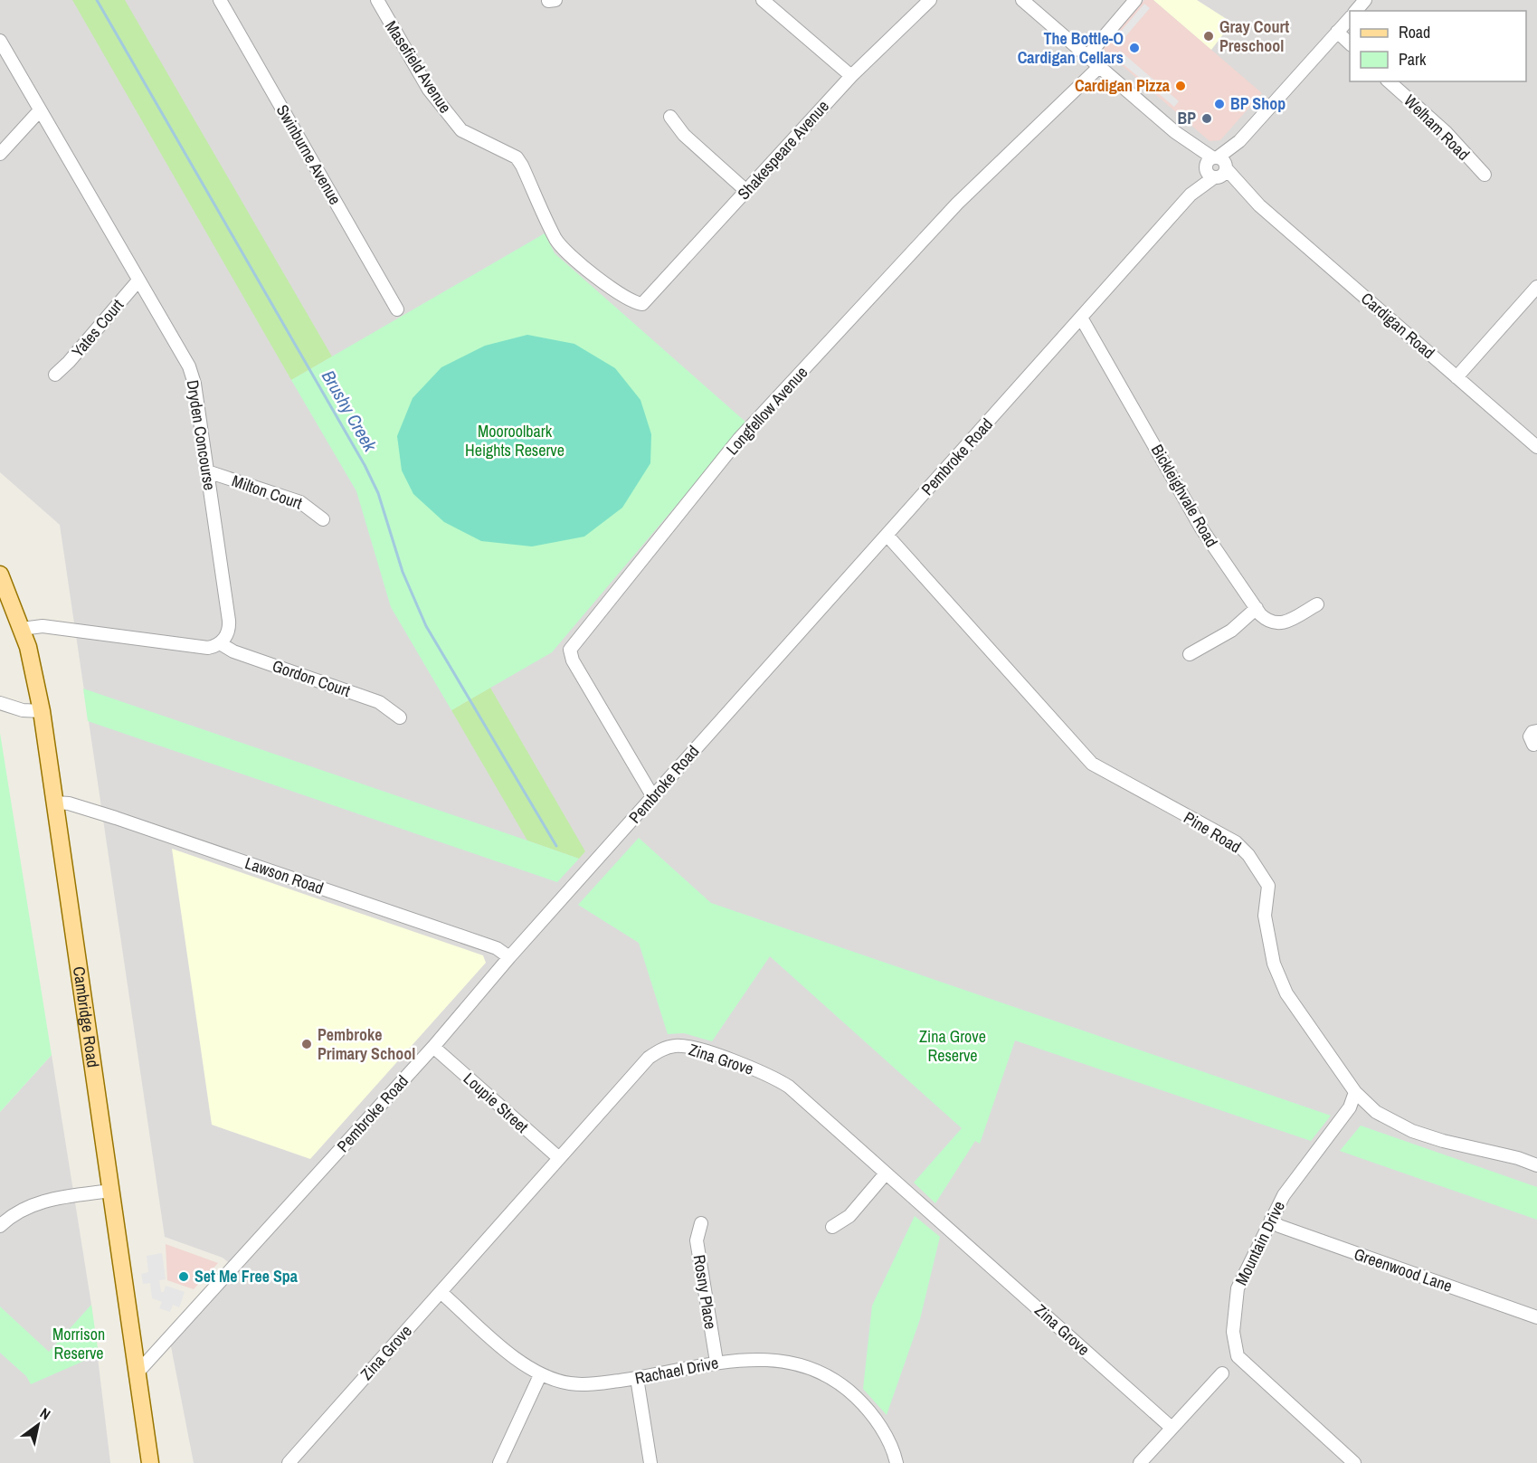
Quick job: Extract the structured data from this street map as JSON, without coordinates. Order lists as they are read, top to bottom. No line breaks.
{"streets":{"main road":["Cambridge Road"],"street":["Masefield Avenue","Welham Road","Shakespeare Avenue","Swinburne Avenue","Cardigan Road","Yates Court","Longfellow Avenue","Dryden Concourse","Pembroke Road","Milton Court","Bickleighvale Road","Gordon Court","Pine Road","Lawson Road","Zina Grove","Loupie Street","Mountain Drive","Greenwood Lane","Rosny Place","Rachael Drive"]},"crossings":[["Masefield Avenue","Shakespeare Avenue"],["Cardigan Road","Longfellow Avenue"],["Cardigan Road","Pembroke Road"],["Yates Court","Dryden Concourse"],["Longfellow Avenue","Pembroke Road"],["Dryden Concourse","Milton Court"],["Dryden Concourse","Gordon Court"],["Pembroke Road","Bickleighvale Road"],["Pembroke Road","Pine Road"],["Pembroke Road","Lawson Road"],["Pembroke Road","Cambridge Road"],["Pembroke Road","Loupie Street"],["Pine Road","Mountain Drive"],["Lawson Road","Cambridge Road"],["Zina Grove","Loupie Street"],["Zina Grove","Rachael Drive"],["Mountain Drive","Greenwood Lane"],["Rosny Place","Rachael Drive"]],"water":["Brushy Creek"],"parks":["Mooroolbark Heights Reserve","Zina Grove Reserve","Morrison Reserve"],"places":["Gray Court Preschool","The Bottle-O Cardigan Cellars","Cardigan Pizza","BP Shop","BP","Pembroke Primary School","Set Me Free Spa"],"legend":["Road","Park"],"north":"top right"}
